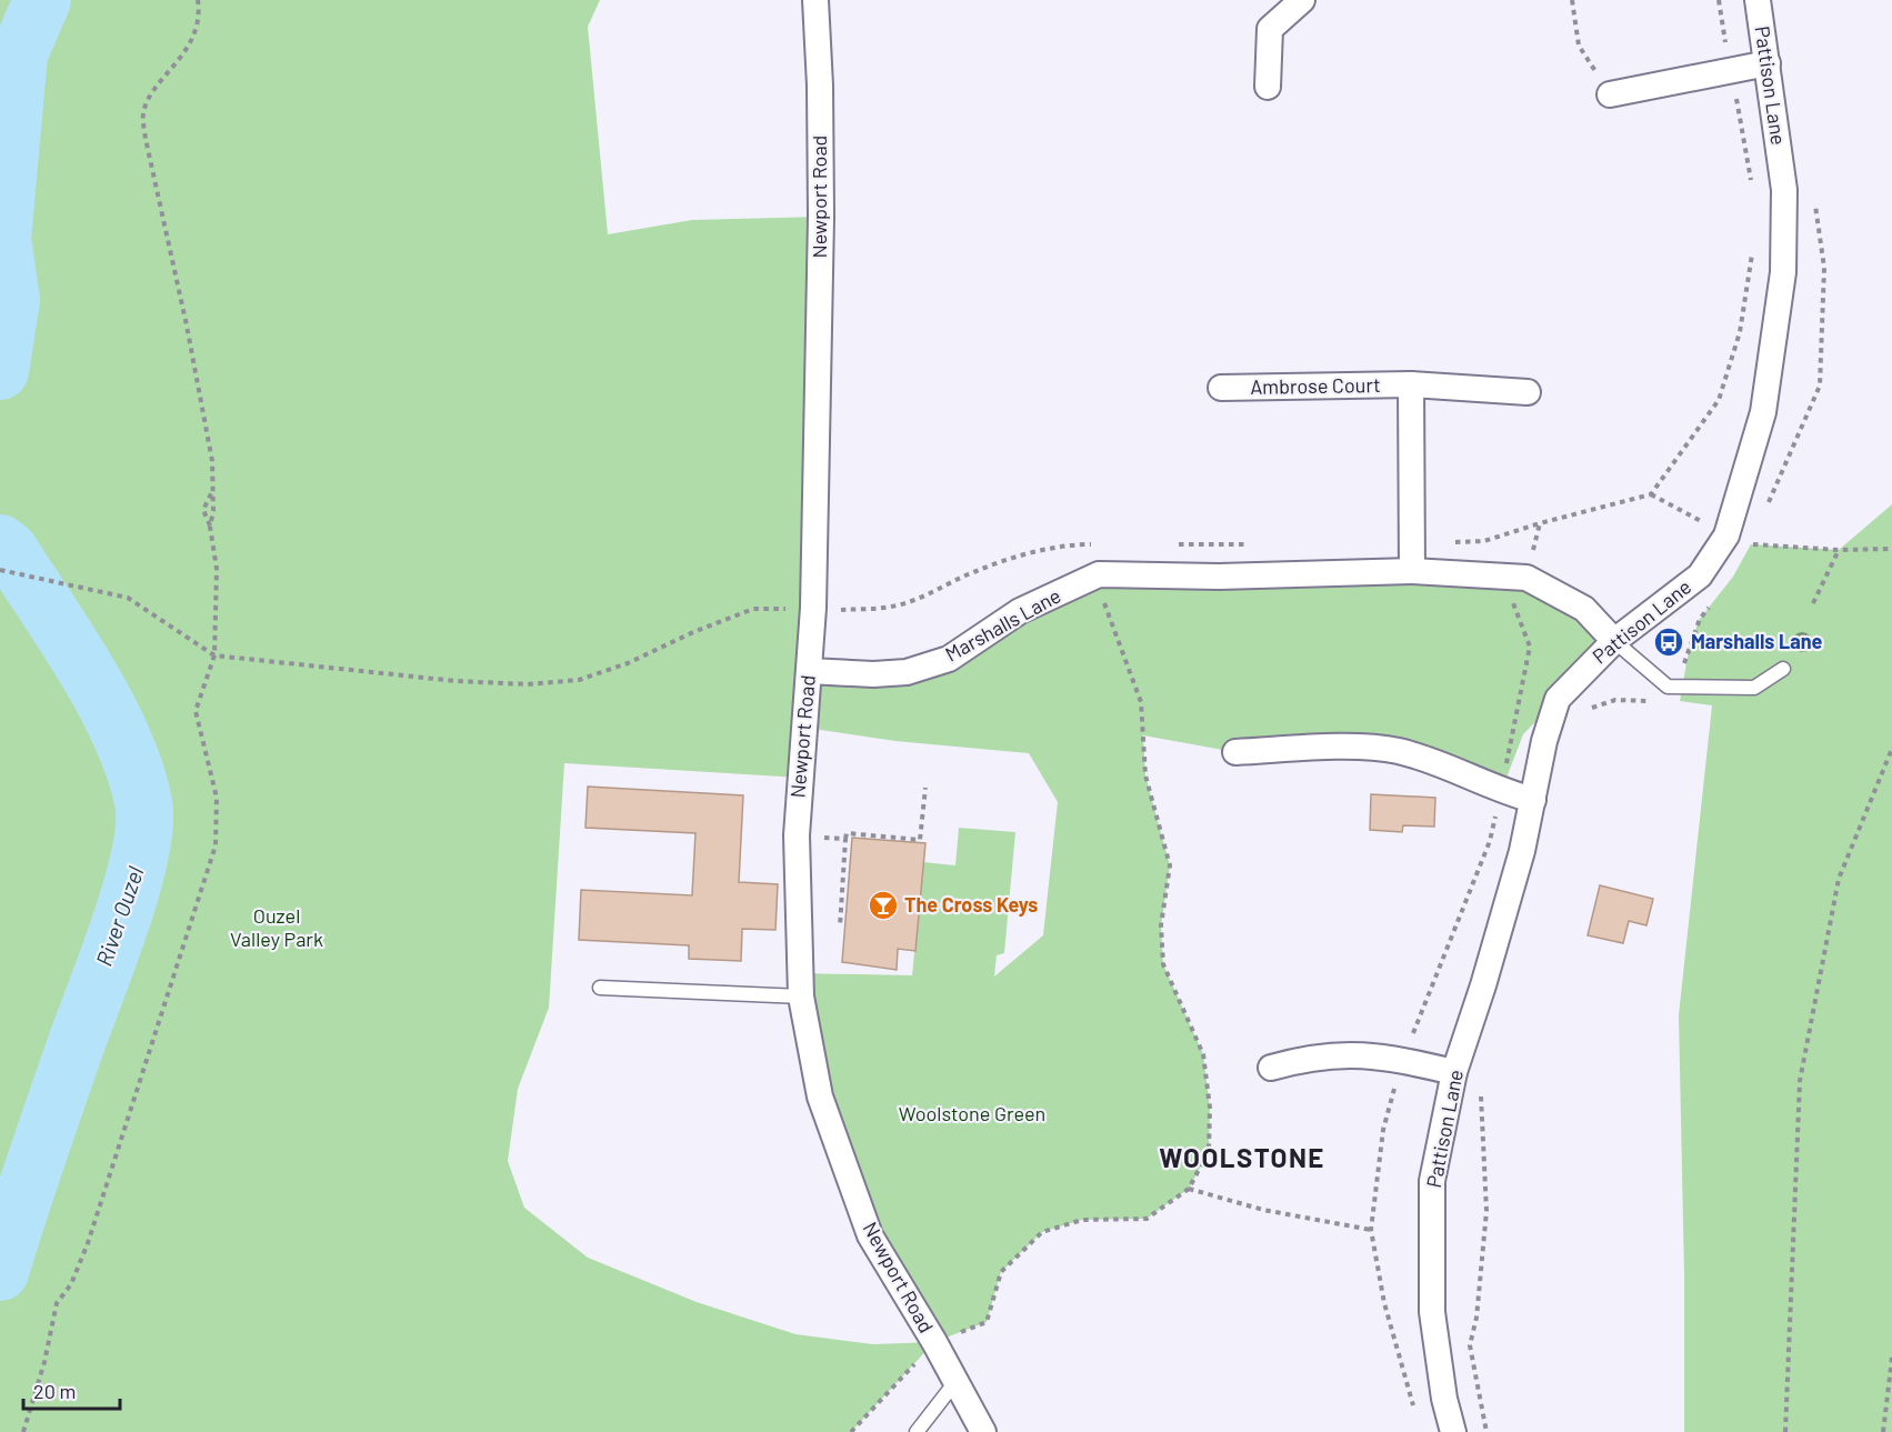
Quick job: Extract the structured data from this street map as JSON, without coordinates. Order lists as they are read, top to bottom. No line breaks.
{"streets":{"street":["Pattison Lane","Newport Road","Ambrose Court","Marshalls Lane"]},"crossings":[["Pattison Lane","Marshalls Lane"],["Newport Road","Marshalls Lane"],["Ambrose Court","Marshalls Lane"]],"districts":["WOOLSTONE"],"water":["River Ouzel"],"parks":["Ouzel Valley Park","Woolstone Green"],"places":{"bus stop":["Marshalls Lane"],"bar":["The Cross Keys"]},"scale_bar":"20 m"}
